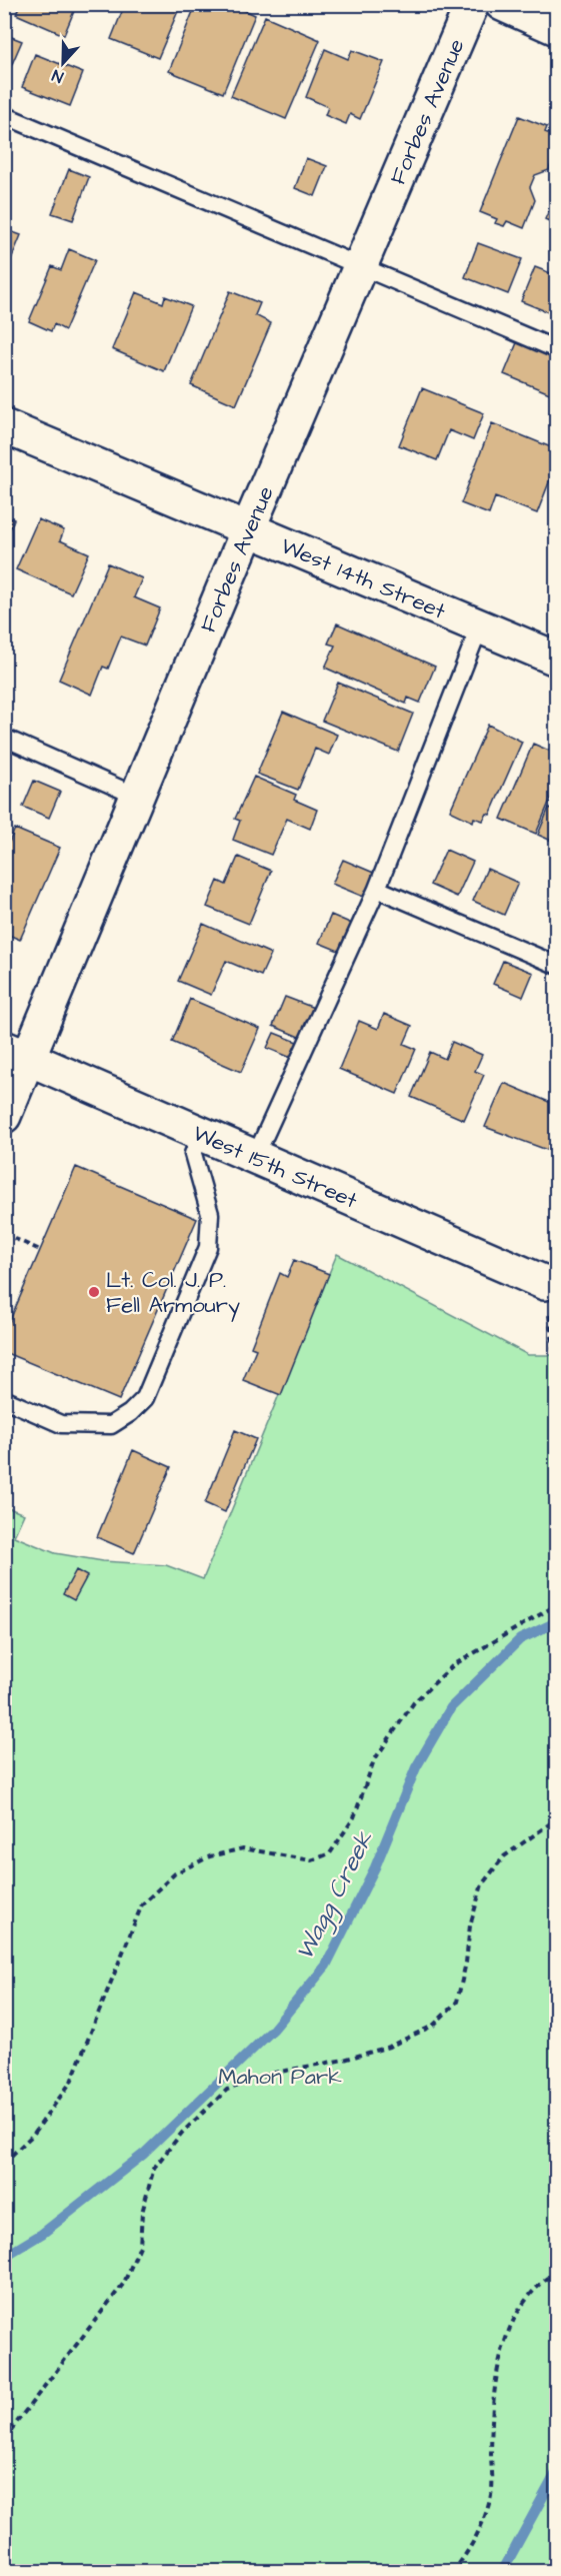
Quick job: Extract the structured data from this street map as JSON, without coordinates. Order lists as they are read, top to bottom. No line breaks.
{"streets":{"street":["Forbes Avenue","West 14th Street","West 15th Street"]},"crossings":[["Forbes Avenue","West 14th Street"],["Forbes Avenue","West 15th Street"]],"water":["Wagg Creek"],"parks":["Mahon Park"],"places":["Lt. Col. J. P. Fell Armoury"],"north":"bottom"}
